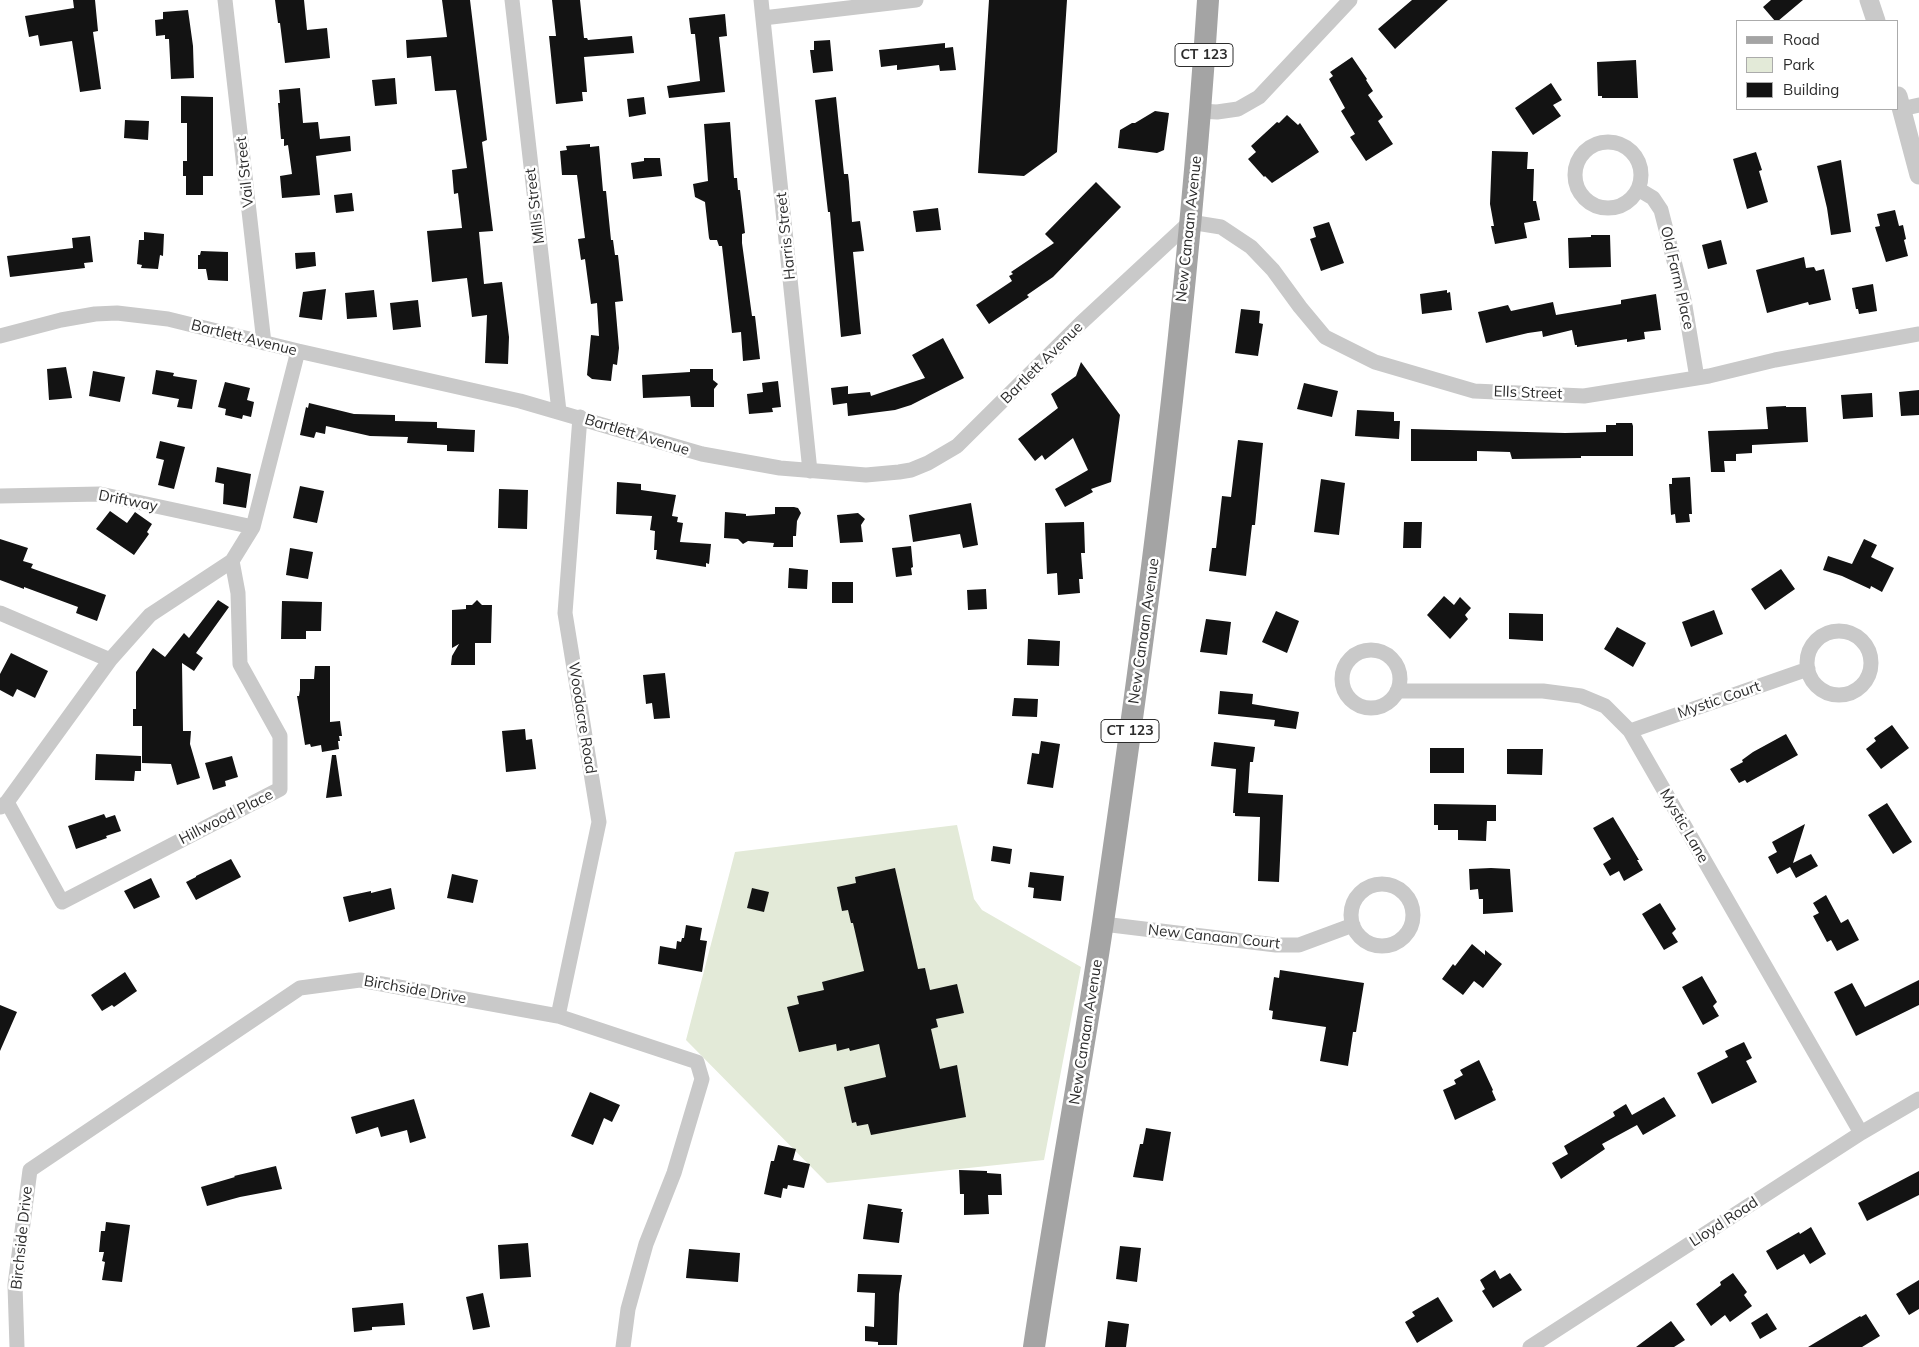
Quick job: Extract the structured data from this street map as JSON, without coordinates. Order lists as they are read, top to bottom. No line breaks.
{"streets":{"main road":["CT 123","New Canaan Avenue"],"street":["Vail Street","Mills Street","Harris Street","Old Farm Place","Bartlett Avenue","Ells Street","Driftway","Mystic Court","Woodacre Road","Hillwood Place","Mystic Lane","New Canaan Court","Birchside Drive","Lloyd Road"]},"crossings":[["Vail Street","Bartlett Avenue"],["Mills Street","Bartlett Avenue"],["New Canaan Avenue","Bartlett Avenue"],["New Canaan Avenue","Ells Street"],["New Canaan Avenue","New Canaan Court"],["Harris Street","Bartlett Avenue"],["Old Farm Place","Ells Street"],["Bartlett Avenue","Ells Street"],["Bartlett Avenue","Woodacre Road"],["Bartlett Avenue","Hillwood Place"],["Driftway","Hillwood Place"],["Mystic Court","Mystic Lane"],["Woodacre Road","Birchside Drive"],["Mystic Lane","Lloyd Road"]],"legend":["Road","Park","Building"]}
